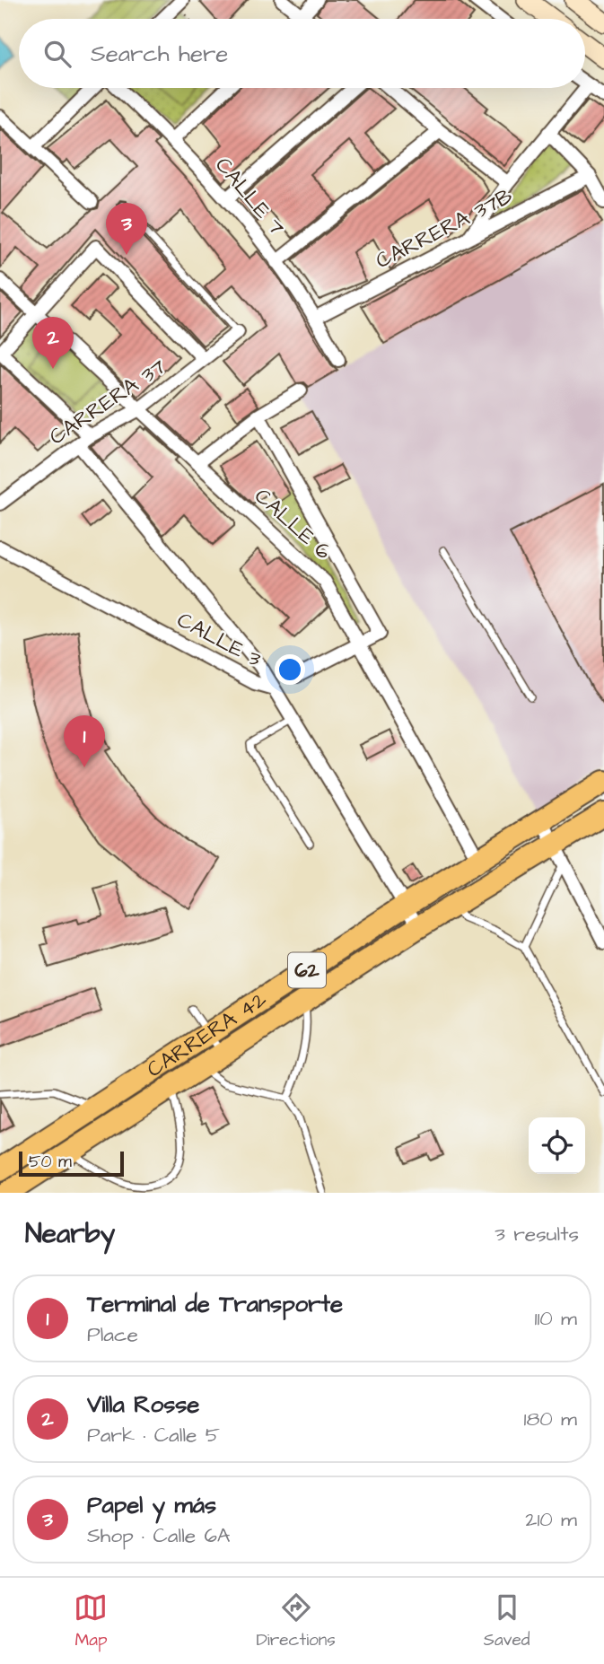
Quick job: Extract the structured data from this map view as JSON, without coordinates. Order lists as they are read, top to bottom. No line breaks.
{"streets":{"highway":["62","CARRERA 42"],"street":["CALLE 7","CARRERA 37B","CARRERA 37","CALLE 6","CALLE 3"]},"crossings":[["CALLE 7","CARRERA 37B"],["CARRERA 37","CALLE 6"],["CALLE 6","CARRERA 42"],["CALLE 3","CARRERA 42"]],"scale_bar":"50 m","page":{"search":"Search here","pins":["3","2","1"],"scale":"50 m","heading":["Nearby","3 results"],"list":[{"mark":"1","name":"Terminal de Transporte","note":"Place","value":"110 m"},{"mark":"2","name":"Villa Rosse","note":"Park · Calle 5","value":"180 m"},{"mark":"3","name":"Papel y más","note":"Shop · Calle 6A","value":"210 m"}],"nav":["Map","Directions","Saved"]}}
